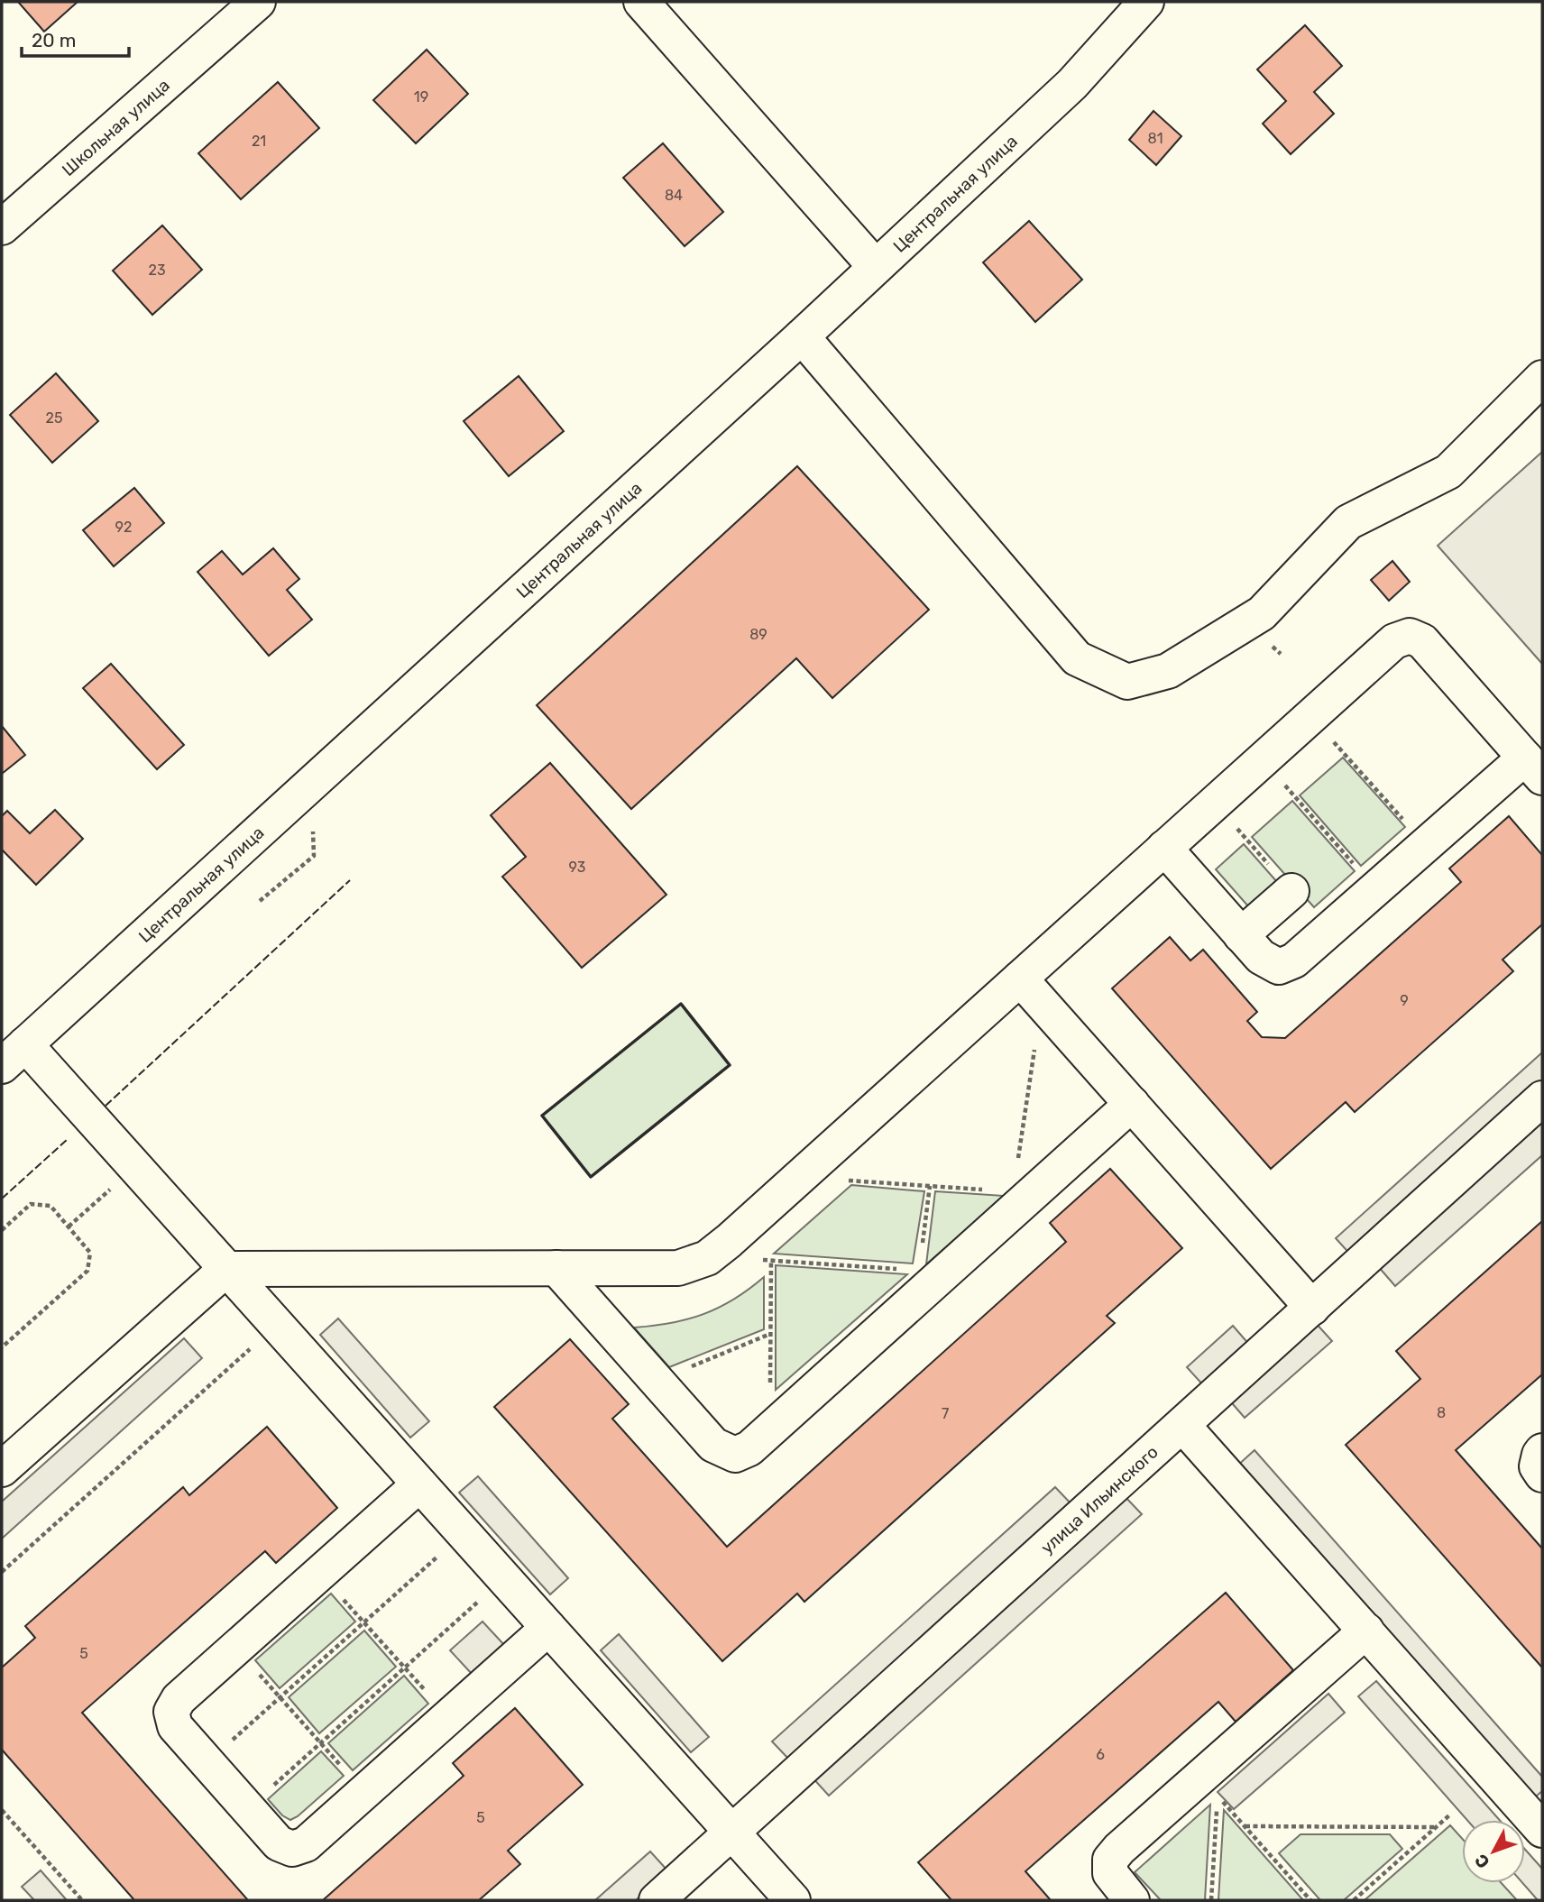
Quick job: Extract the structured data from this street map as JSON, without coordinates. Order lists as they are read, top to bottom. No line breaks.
{"streets":{"street":["Школьная улица","Центральная улица","улица Ильинского"]},"house_numbers":["19","81","21","84","23","25","92","89","93","9","8","7","5","6","5"],"scale_bar":"20 m","north":"bottom left"}
